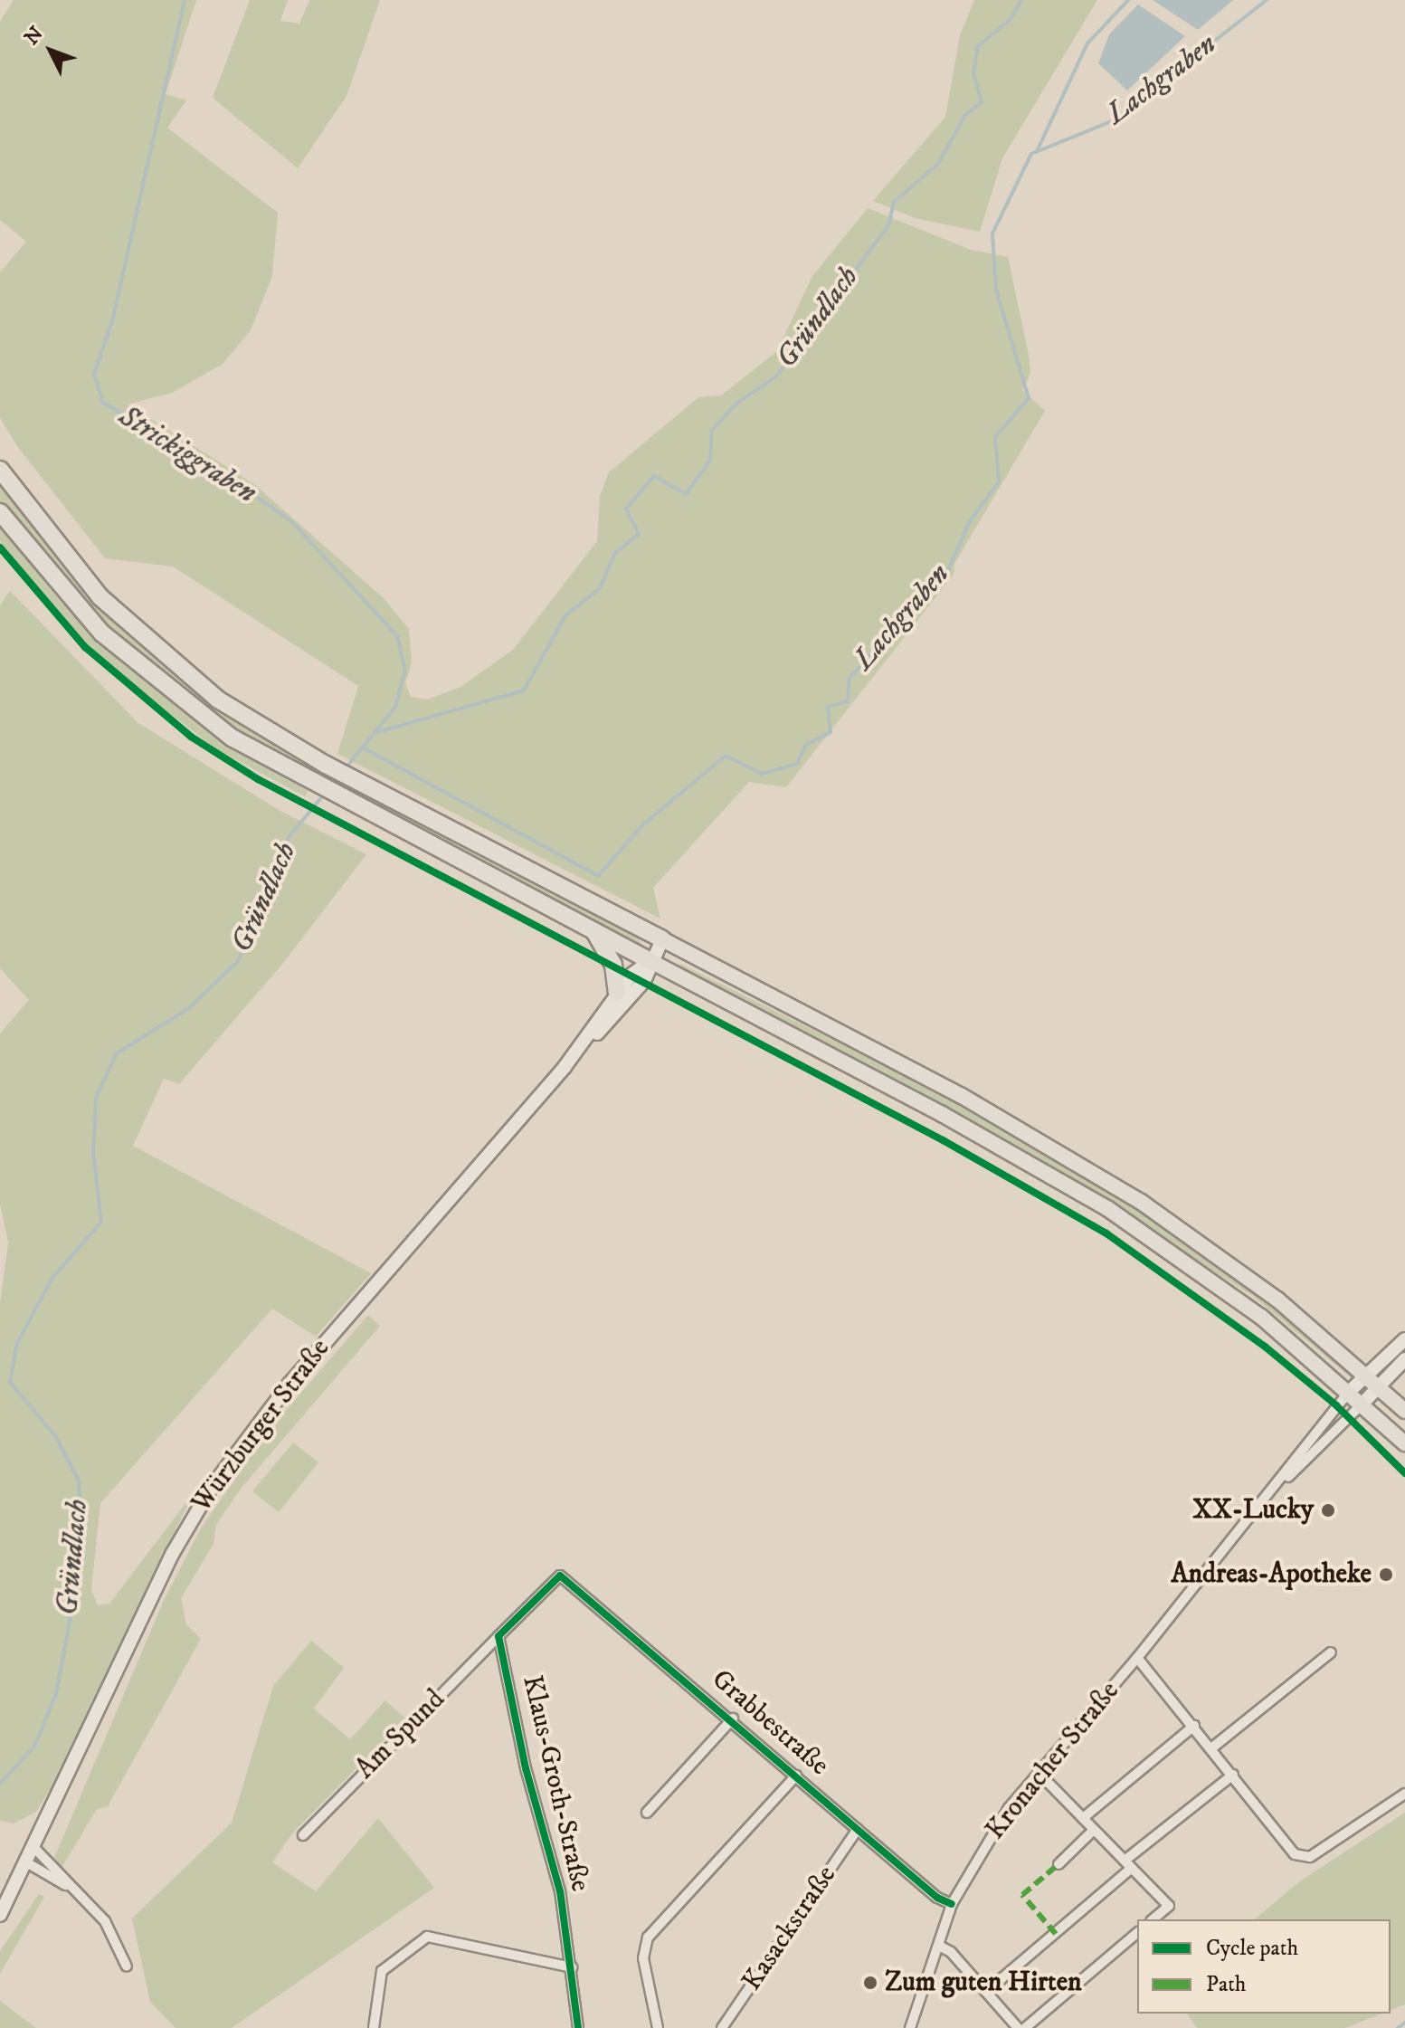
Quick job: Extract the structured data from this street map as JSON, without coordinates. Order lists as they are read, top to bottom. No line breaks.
{"streets":{"main road":["Würzburger Straße"],"street":["Grabbestraße","Am Spund","Kronacher Straße","Klaus-Groth-Straße","Kasackstraße"]},"crossings":[["Grabbestraße","Am Spund"],["Grabbestraße","Kronacher Straße"],["Grabbestraße","Klaus-Groth-Straße"],["Grabbestraße","Kasackstraße"],["Am Spund","Klaus-Groth-Straße"]],"water":["Lachgraben","Gründlach","Strickiggraben"],"places":["XX-Lucky","Andreas-Apotheke","Zum guten Hirten"],"legend":["Cycle path","Path"],"north":"top left"}
